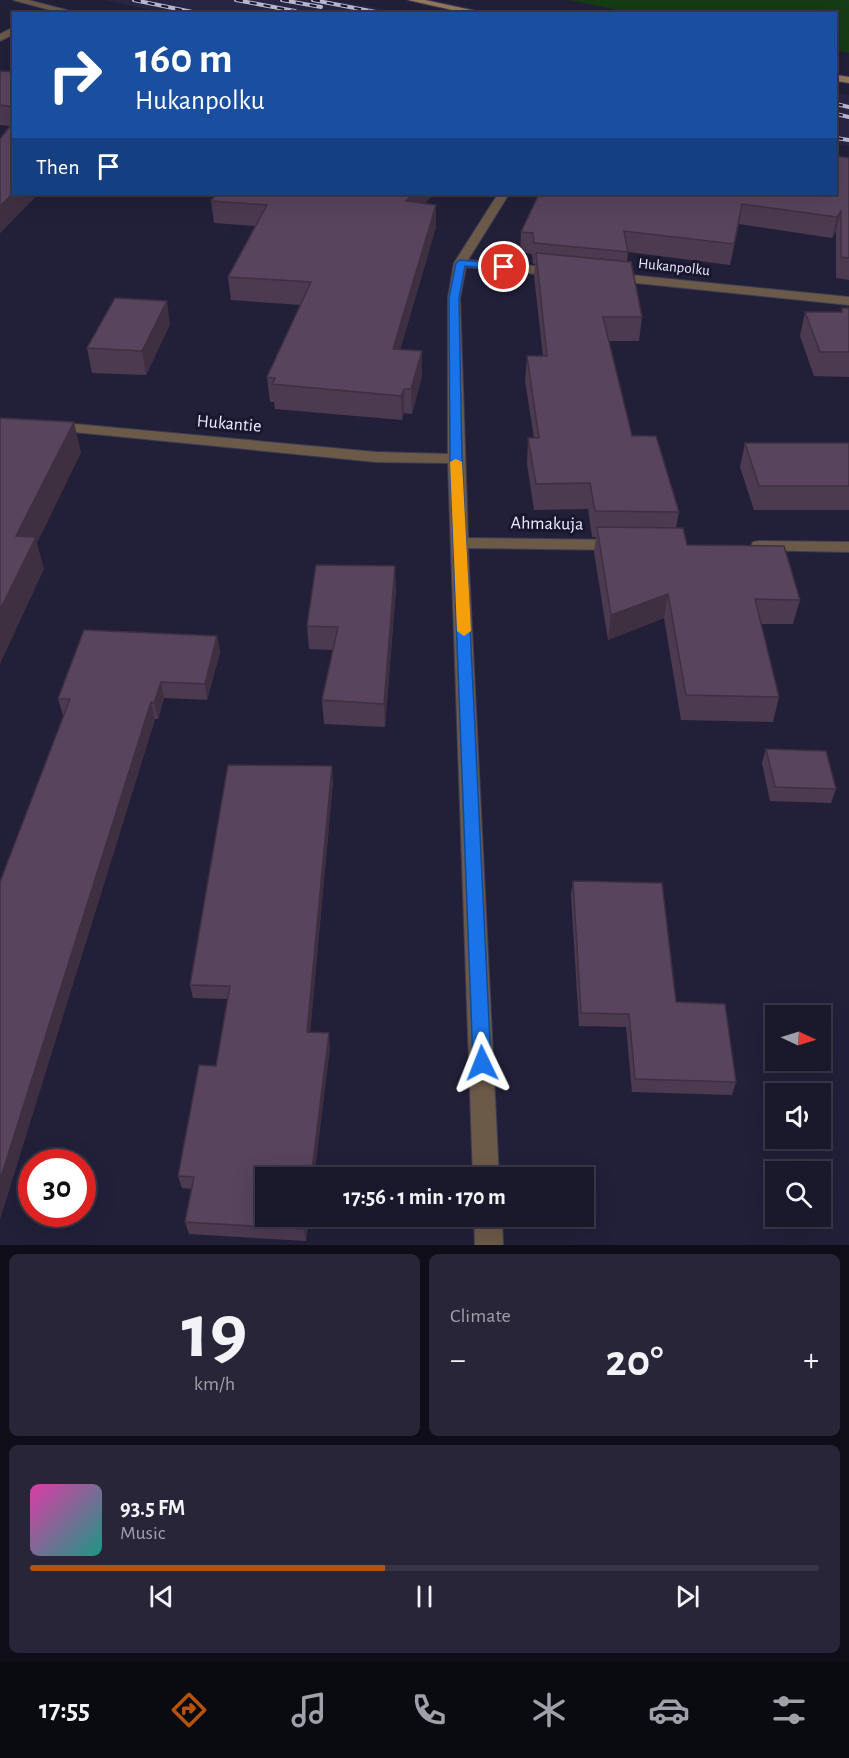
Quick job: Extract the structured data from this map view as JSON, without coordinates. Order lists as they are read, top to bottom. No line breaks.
{"streets":{"street":["Hukanpolku","Hukantie","Ahmakuja"]},"north":"right","page":{"turn":["160 m","Hukanpolku"],"then":"Then","limit":"30","trip":"17:56 · 1 min · 170 m","tile":[["19","km/h"],"Climate"],"heat":["−","20°","+"],"song":["93.5 FM","Music"],"tabs":"17:55"}}
